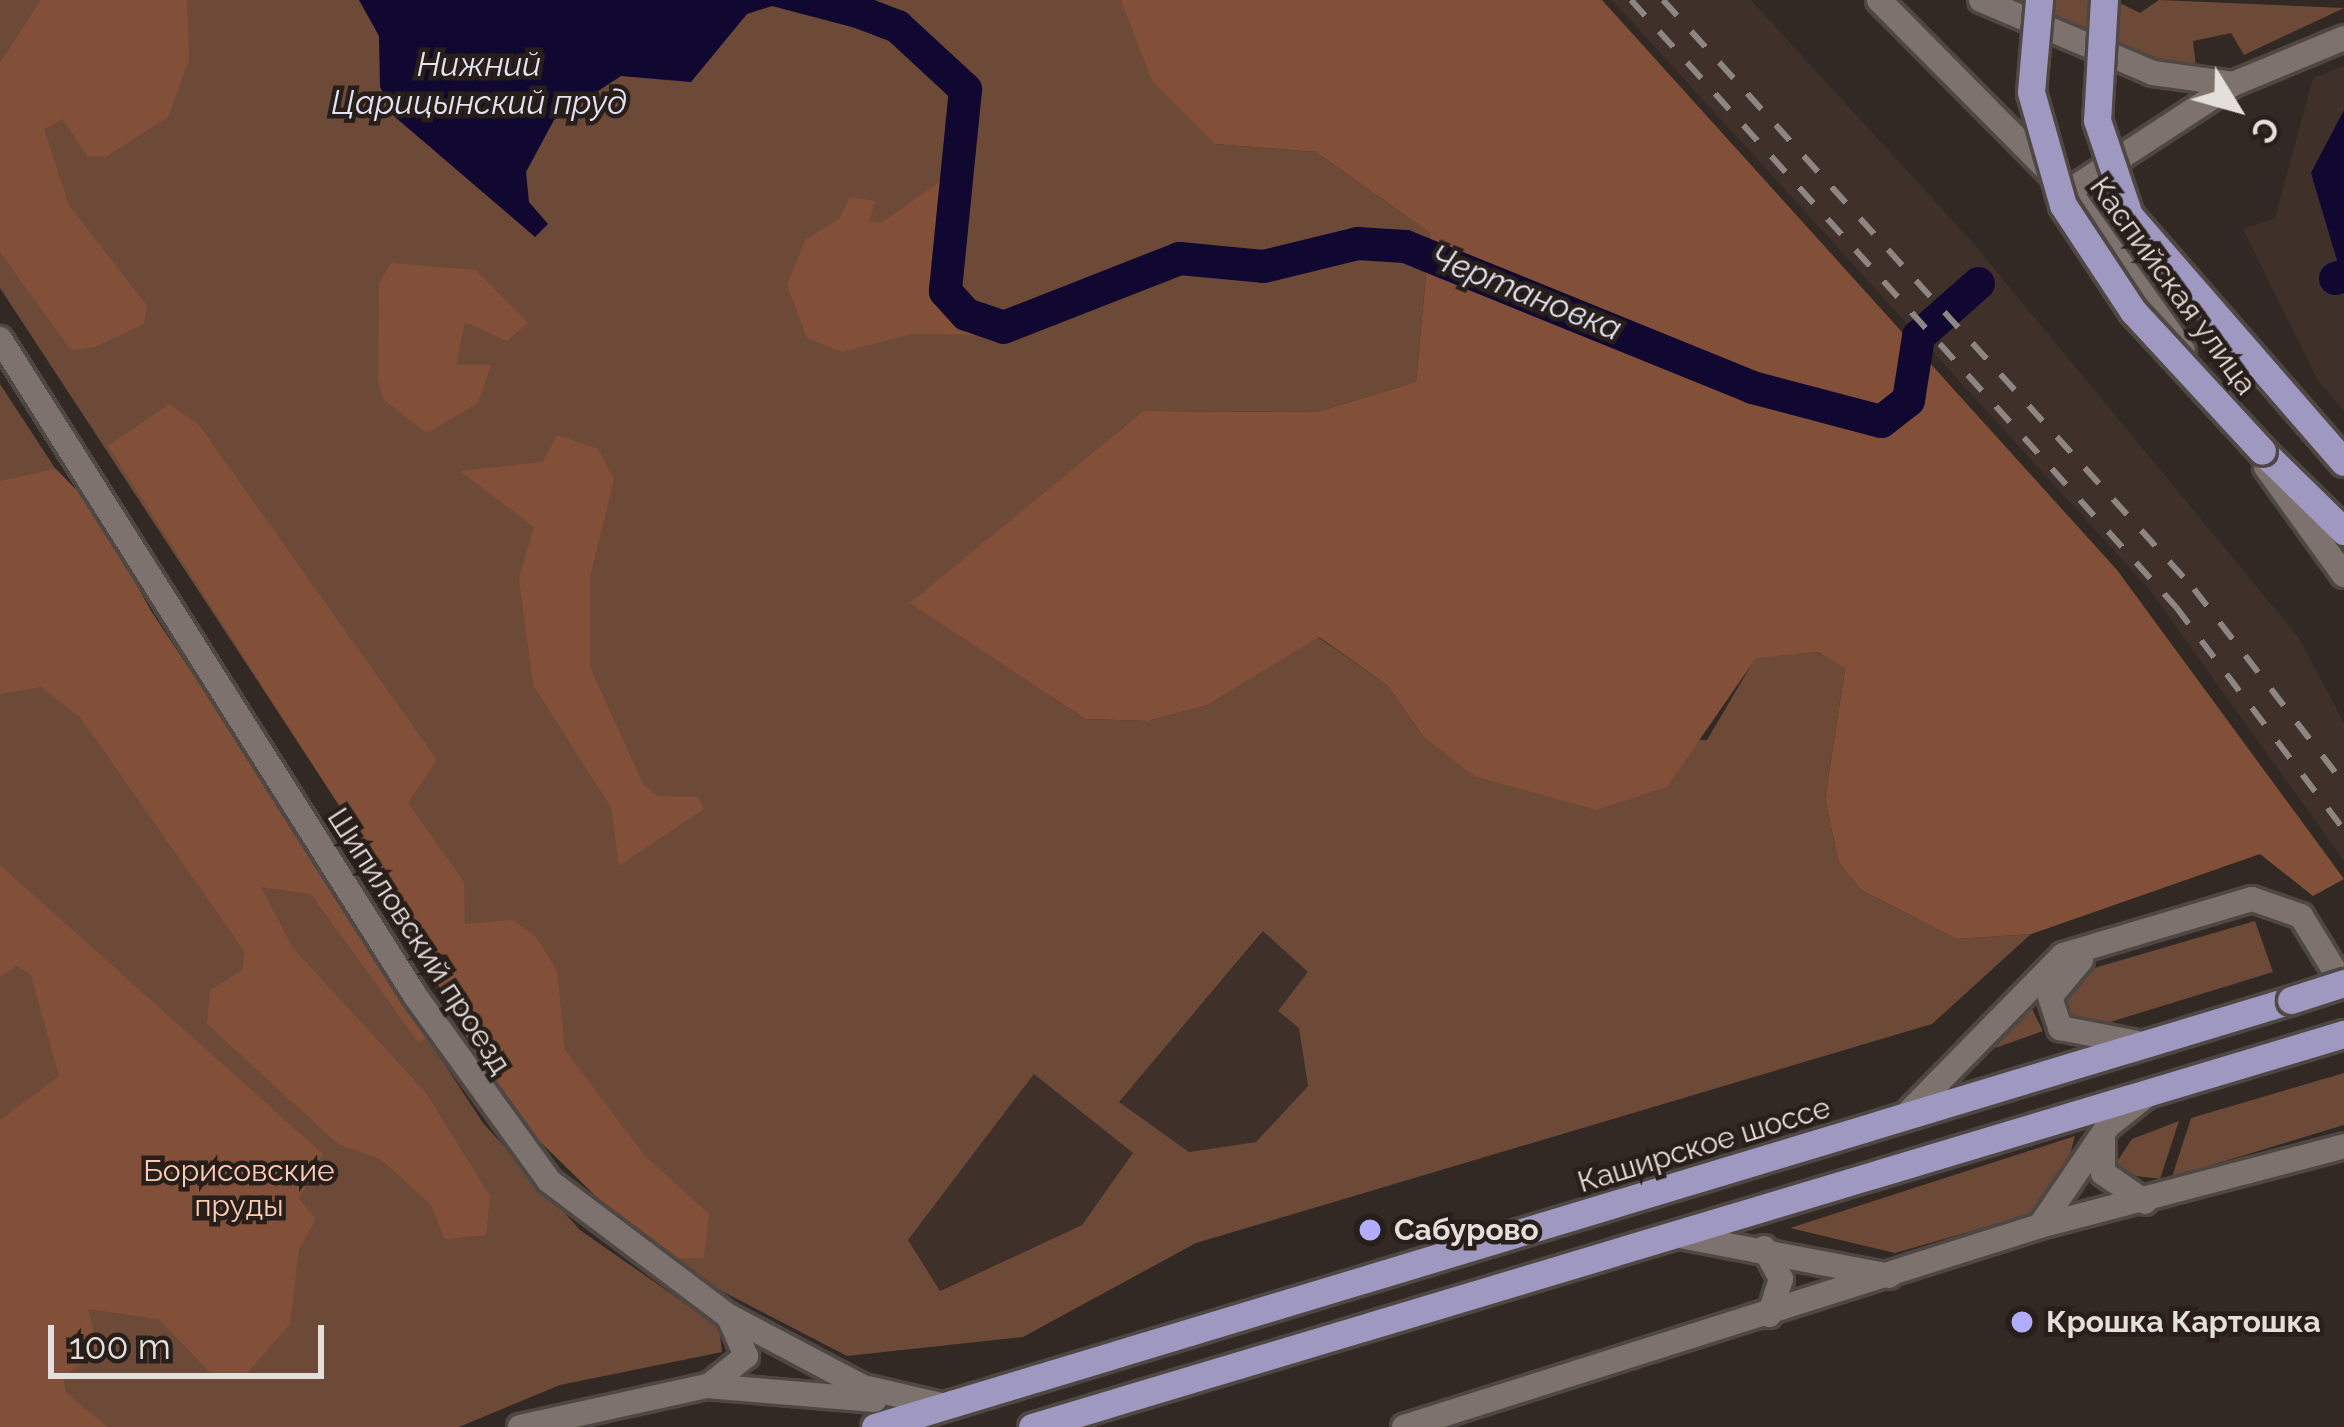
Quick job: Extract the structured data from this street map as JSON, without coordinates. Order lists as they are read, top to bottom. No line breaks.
{"streets":{"main road":["Каспийская улица","Шипиловский проезд","Каширское шоссе"]},"crossings":[["Шипиловский проезд","Каширское шоссе"]],"water":["Нижний Царицынский пруд","Чертановка"],"parks":["Борисовские пруды"],"places":["Сабурово","Крошка Картошка"],"scale_bar":"100 m","north":"bottom right"}
